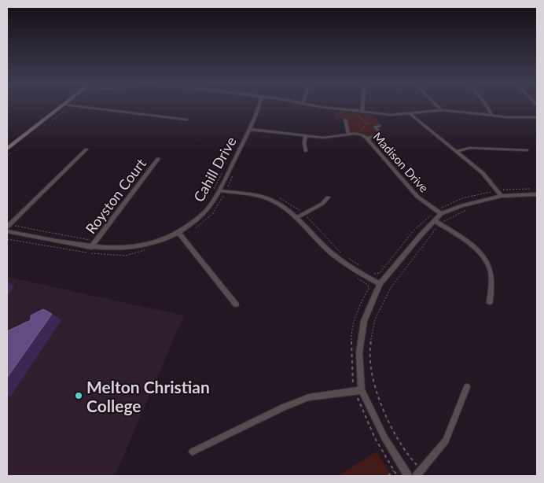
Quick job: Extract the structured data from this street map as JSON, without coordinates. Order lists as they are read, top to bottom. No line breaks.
{"streets":{"street":["Madison Drive","Cahill Drive","Royston Court"]},"crossings":[["Madison Drive","Cahill Drive"],["Cahill Drive","Royston Court"]],"places":["Melton Christian College"]}
